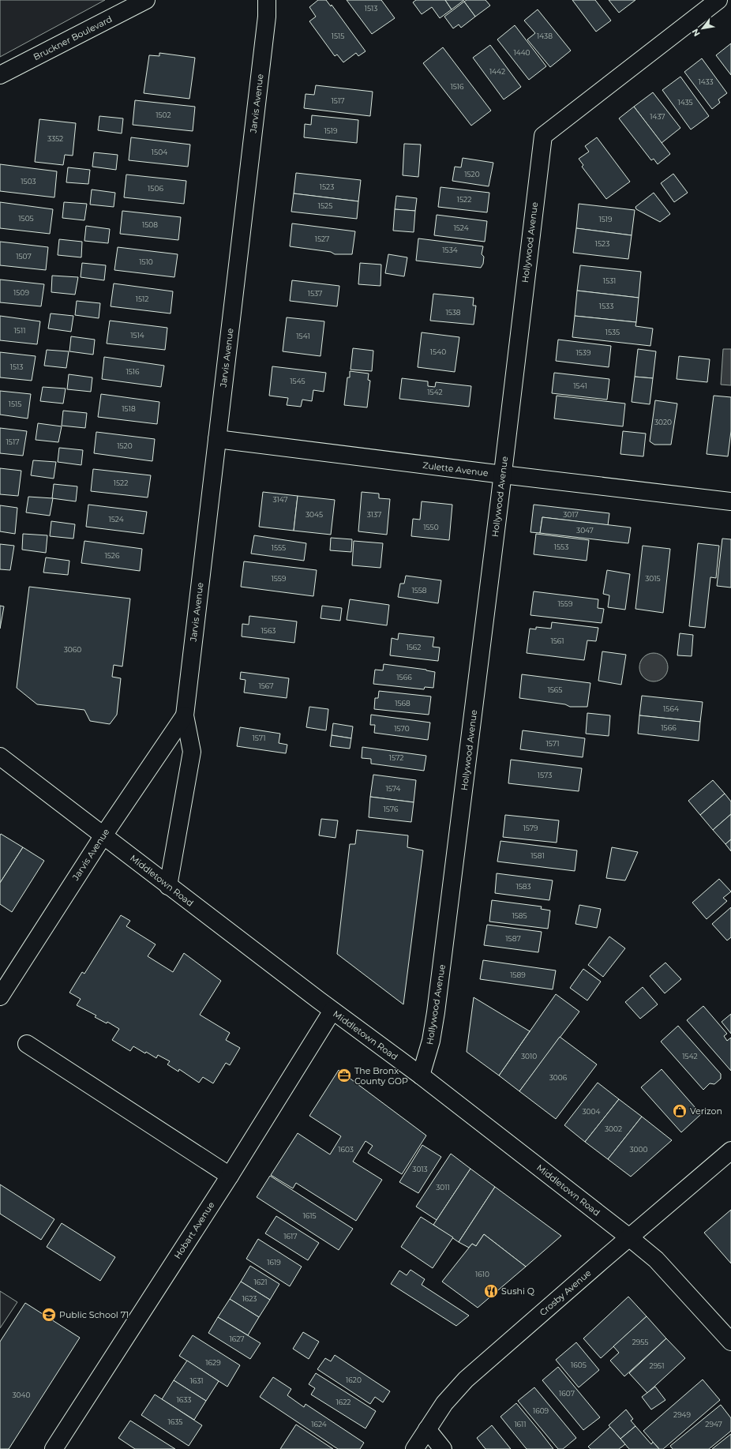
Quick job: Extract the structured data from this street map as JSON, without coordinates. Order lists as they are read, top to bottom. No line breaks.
{"streets":{"street":["Bruckner Boulevard","Jarvis Avenue","Hollywood Avenue","Zulette Avenue","Middletown Road","Hobart Avenue","Crosby Avenue"]},"crossings":[["Jarvis Avenue","Zulette Avenue"],["Jarvis Avenue","Middletown Road"],["Hollywood Avenue","Zulette Avenue"],["Hollywood Avenue","Middletown Road"],["Middletown Road","Hobart Avenue"],["Middletown Road","Crosby Avenue"]],"places":{"office":["The Bronx County GOP"],"shop":["Verizon"],"restaurant":["Sushi Q"],"school or university":["Public School 71"]},"house_numbers":["1513","1515","1438","1440","1442","1433","1516","1517","1435","1502","1437","1519","3352","1504","1520","1503","1523","1506","1522","1525","1505","1519","1508","1524","1527","1523","1534","1507","1510","1531","1509","1537","1512","1533","1538","1511","1535","1514","1541","1540","1539","1513","1516","1545","1541","1542","1515","1518","3020","1517","1520","1522","3147","3045","3137","3017","1524","1550","3047","1553","1555","1526","1559","3015","1558","1559","1563","1561","1562","3060","1566","1567","1565","1568","1564","1566","1570","1571","1571","1572","1573","1574","1576","1579","1581","1583","1585","1587","1589","3010","1542","3006","3004","3002","1603","3000","3013","3011","1615","1617","1619","1610","1621","1623","1627","2955","1629","1605","2951","1620","1631","1607","3040","1633","1622","1609","2949","1635","1624","1611","2947"],"north":"bottom left"}
